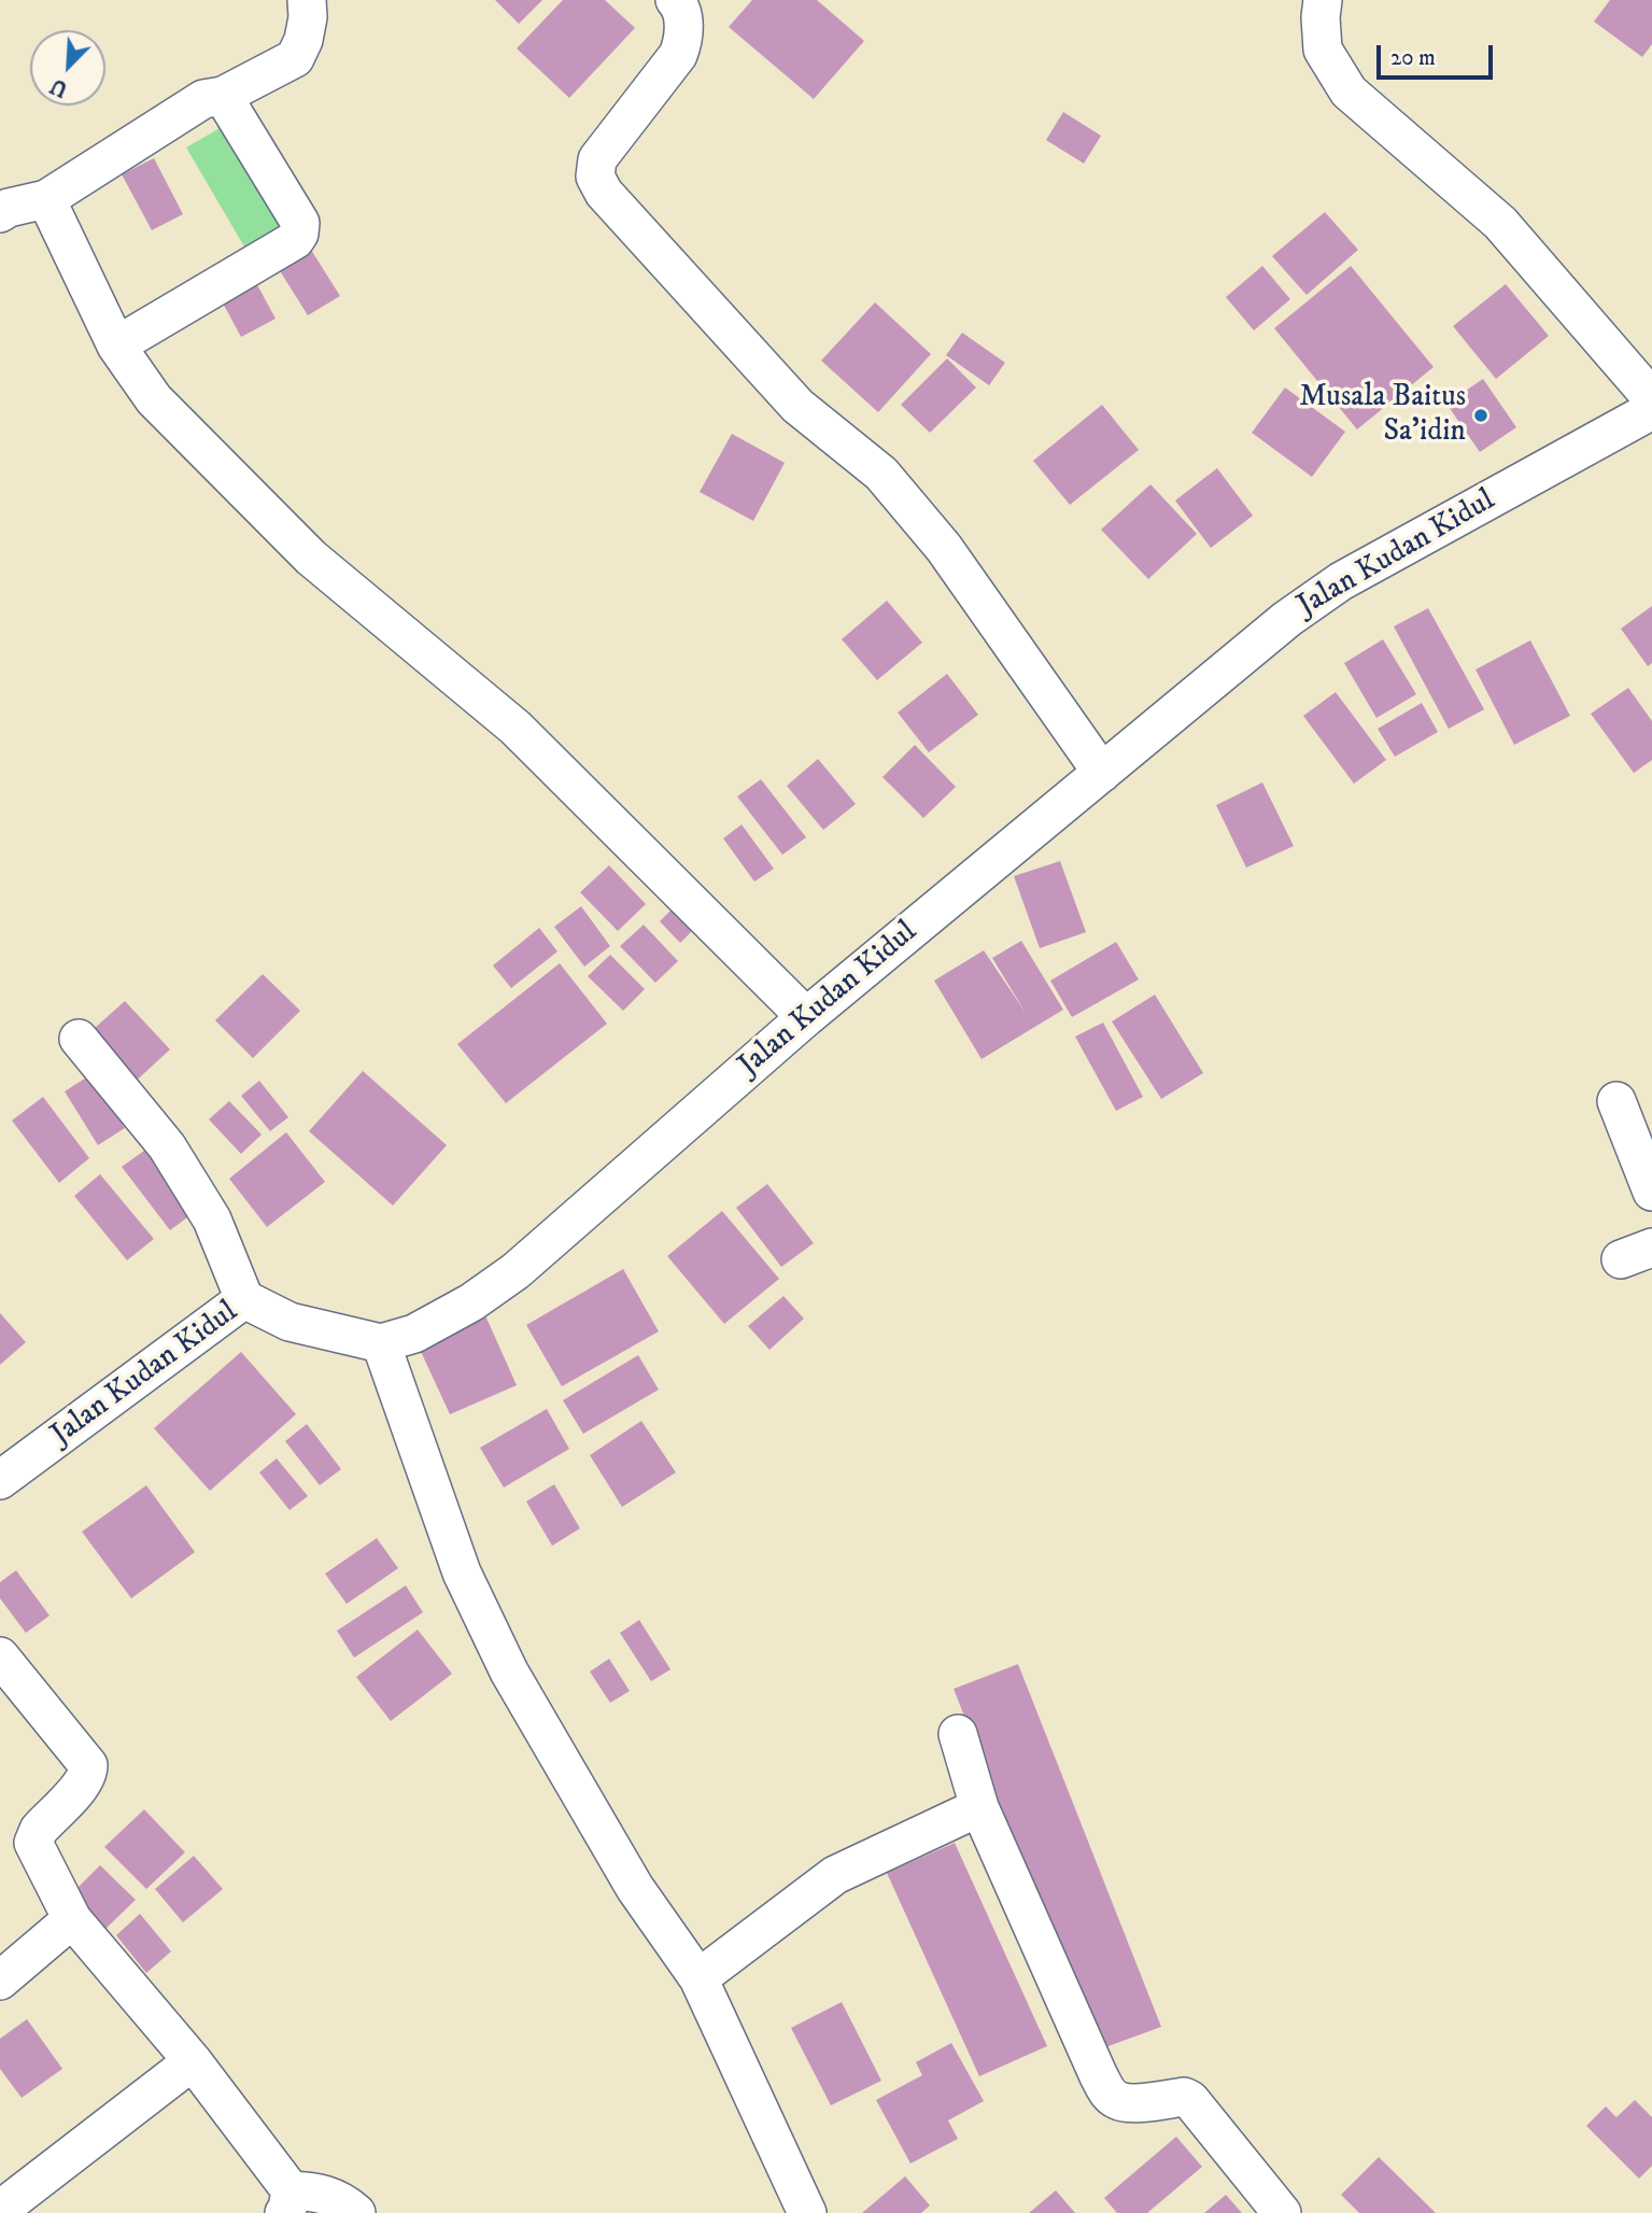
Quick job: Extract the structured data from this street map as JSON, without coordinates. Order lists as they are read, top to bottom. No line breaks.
{"streets":{"street":["Jalan Kudan Kidul"]},"places":["Musala Baitus Sa'idin"],"scale_bar":"20 m","north":"bottom left"}
